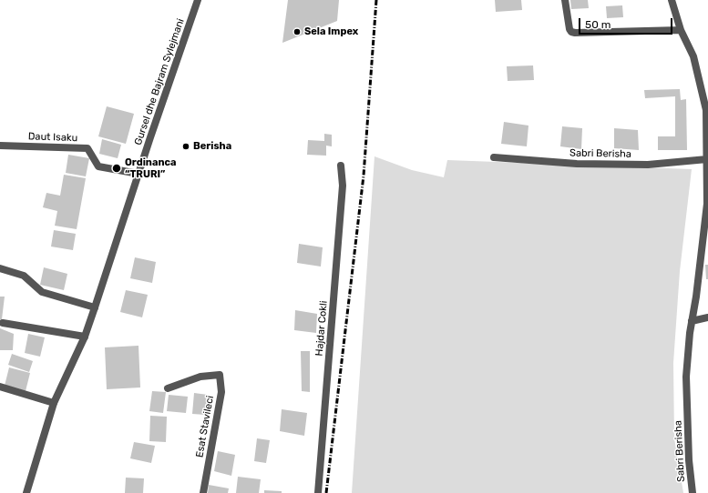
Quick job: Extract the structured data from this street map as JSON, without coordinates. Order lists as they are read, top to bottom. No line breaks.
{"streets":{"street":["Gursel dhe Bajram Sylejmani","Daut Isaku","Sabri Berisha","Hajdar Cokli","Esat Stavileci"]},"crossings":[["Gursel dhe Bajram Sylejmani","Daut Isaku"]],"places":["Sela Impex","Berisha","Ordinanca “TRURI”"],"scale_bar":"50 m"}
